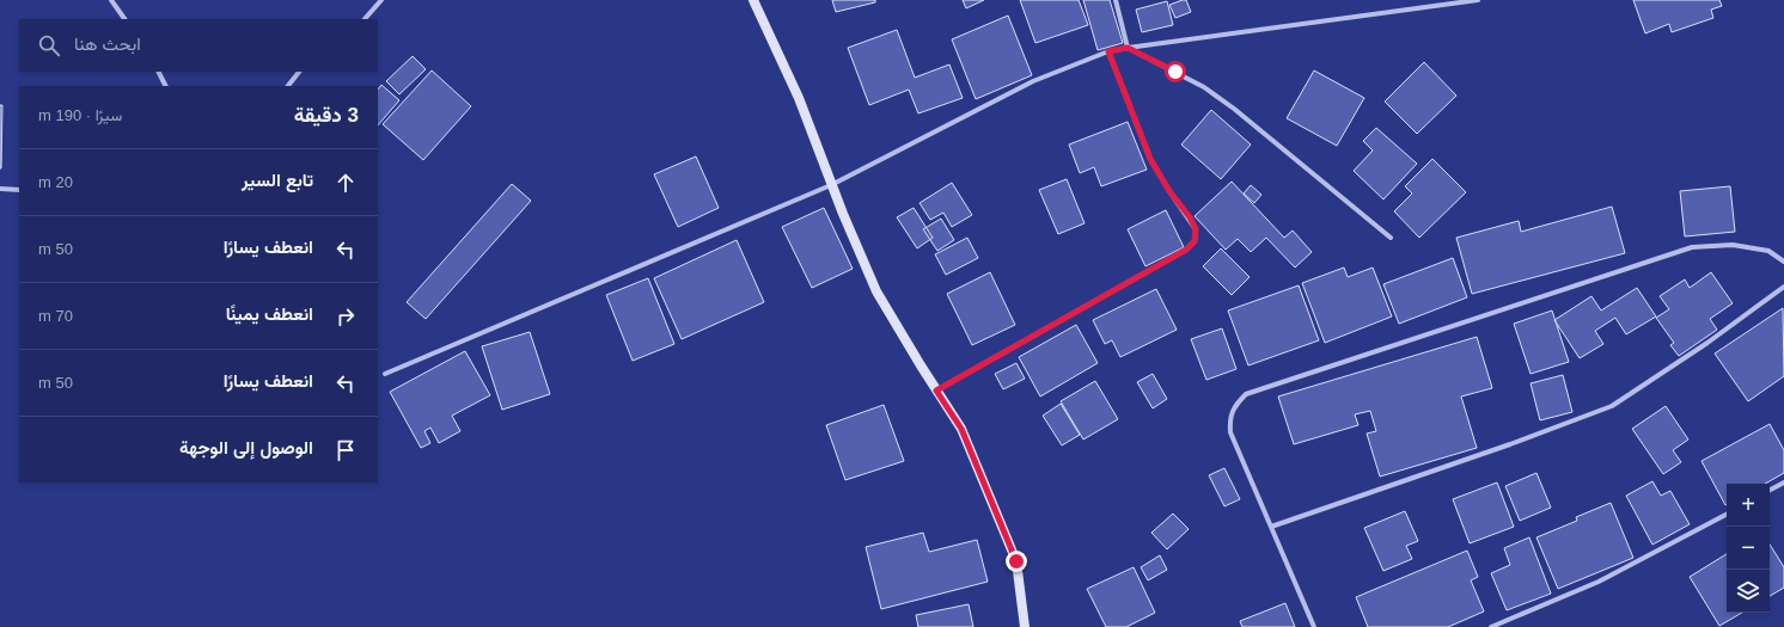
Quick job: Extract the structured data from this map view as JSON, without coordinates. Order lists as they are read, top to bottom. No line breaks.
{"page":{"search":"ابحث هنا","heading":["3 دقيقة","سيرًا · 190 m"],"list":[["تابع السير","20 m"],["انعطف يسارًا","50 m"],["انعطف يمينًا","70 m"],["انعطف يسارًا","50 m"],"الوصول إلى الوجهة"],"map_buttons":["+","−"]}}
